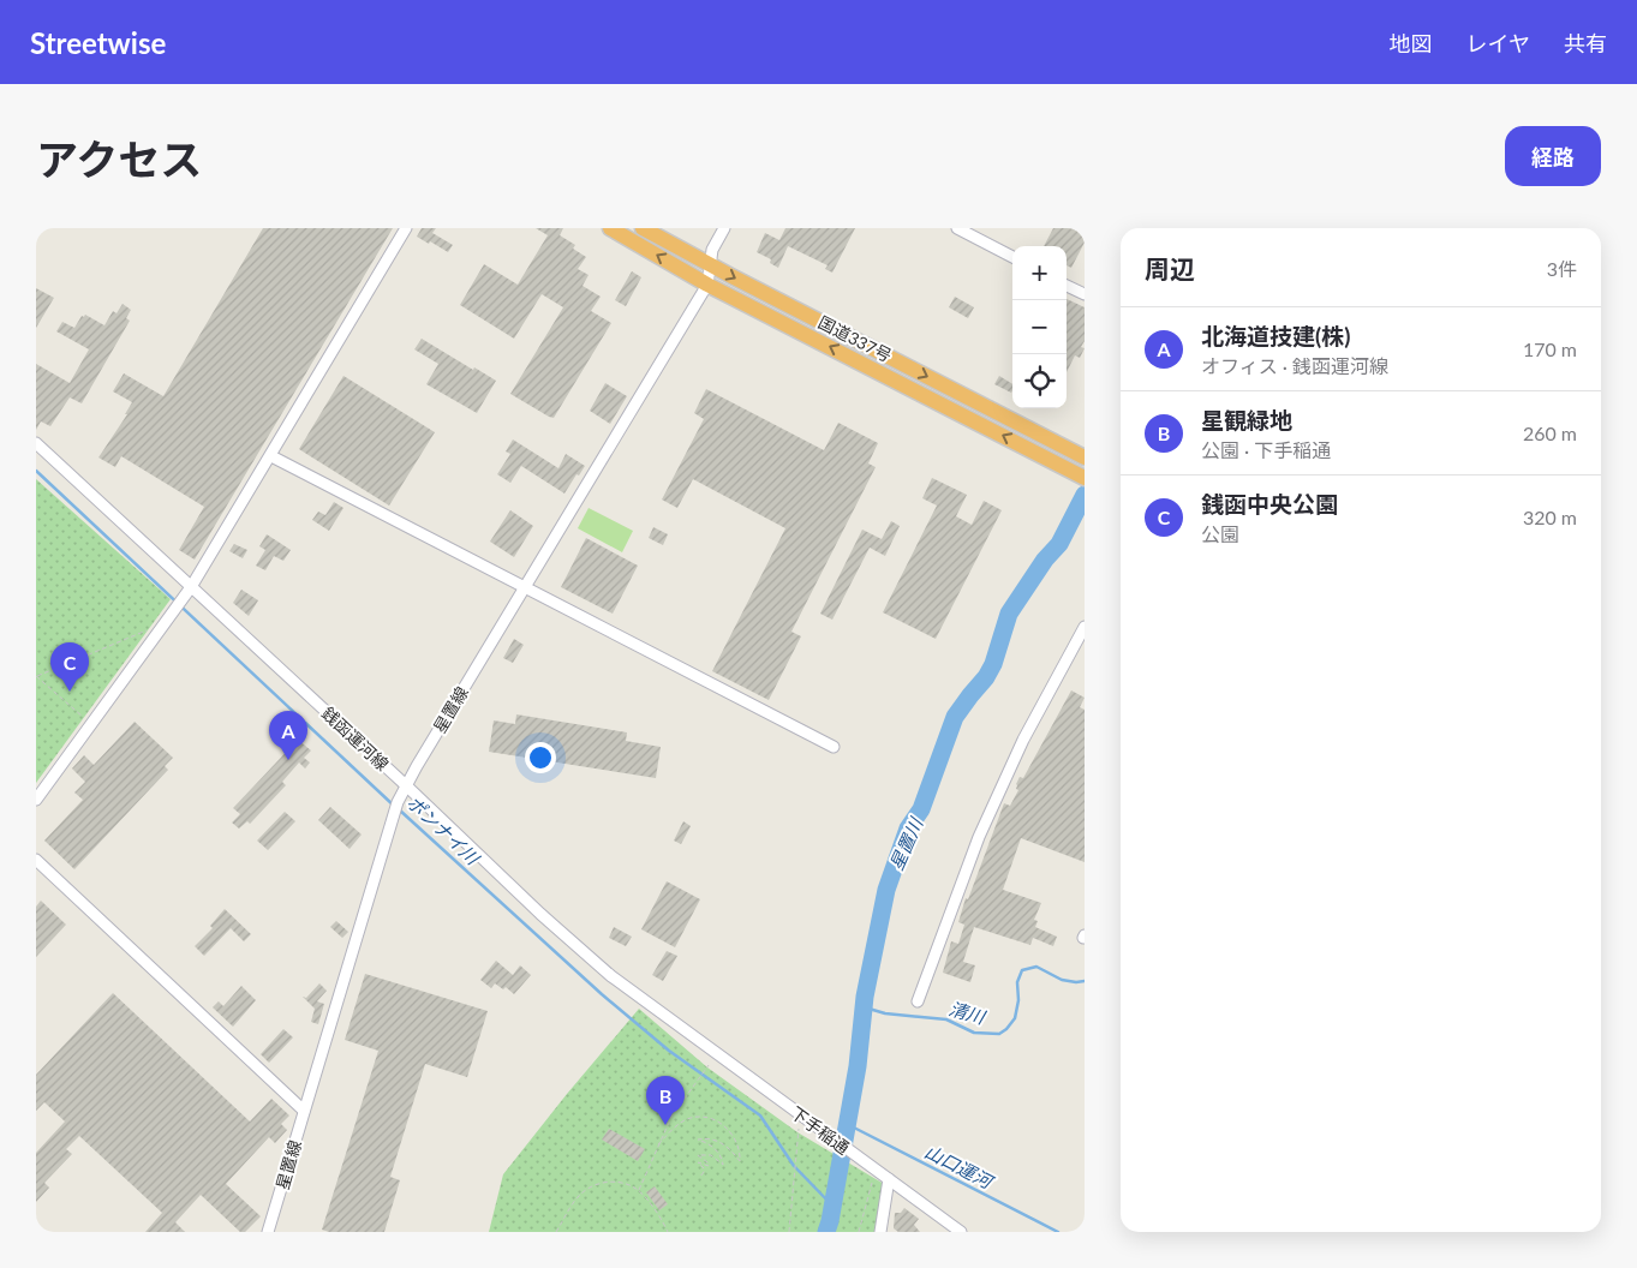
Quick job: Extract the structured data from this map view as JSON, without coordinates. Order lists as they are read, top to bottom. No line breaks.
{"streets":{"highway":["国道337号"],"street":["星置線","銭函運河線","下手稲通"]},"crossings":[["国道337号","星置線"],["星置線","銭函運河線"],["銭函運河線","下手稲通"]],"water":["ポンナイ川","星置川","清川","山口運河"],"page":{"header":"Streetwise","nav":["地図","レイヤ","共有"],"title":"アクセス","buttons":"経路","heading":["周辺","3件"],"map_buttons":["+","−"],"list":[{"mark":"A","name":"北海道技建(株)","note":"オフィス · 銭函運河線","value":"170 m"},{"mark":"B","name":"星観緑地","note":"公園 · 下手稲通","value":"260 m"},{"mark":"C","name":"銭函中央公園","note":"公園","value":"320 m"}],"pins":["C","A","B"]}}
